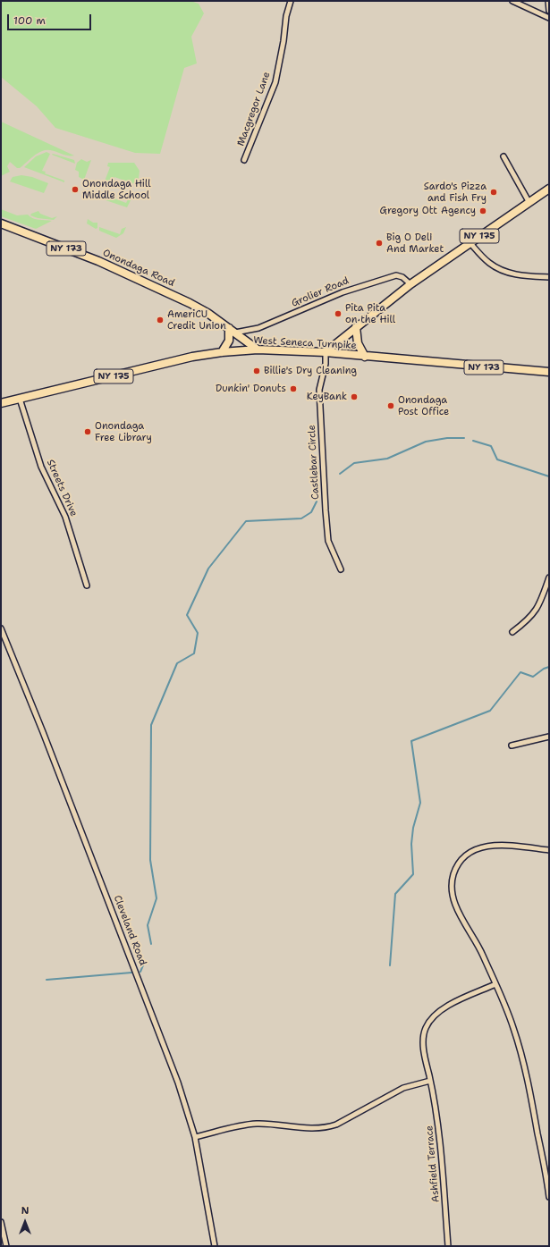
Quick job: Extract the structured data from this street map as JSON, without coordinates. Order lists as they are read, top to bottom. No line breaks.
{"streets":{"main road":["NY 175","NY 173","Onondaga Road","West Seneca Turnpike"],"street":["Macgregor Lane","Grolier Road","Castlebar Circle","Streets Drive","Cleveland Road","Ashfield Terrace"]},"crossings":[["NY 175","Grolier Road"],["NY 175","West Seneca Turnpike"],["NY 175","Castlebar Circle"],["Onondaga Road","Grolier Road"],["Onondaga Road","West Seneca Turnpike"],["West Seneca Turnpike","Castlebar Circle"],["West Seneca Turnpike","Streets Drive"]],"places":["Onondaga Hill Middle School","Sardo's Pizza and Fish Fry","Gregory Ott Agency","Big O Deli And Market","Pita Pita on the Hill","AmeriCU Credit Union","Billie's Dry Cleaning","Dunkin' Donuts","KeyBank","Onondaga Post Office","Onondaga Free Library"],"scale_bar":"100 m","north":"top"}
